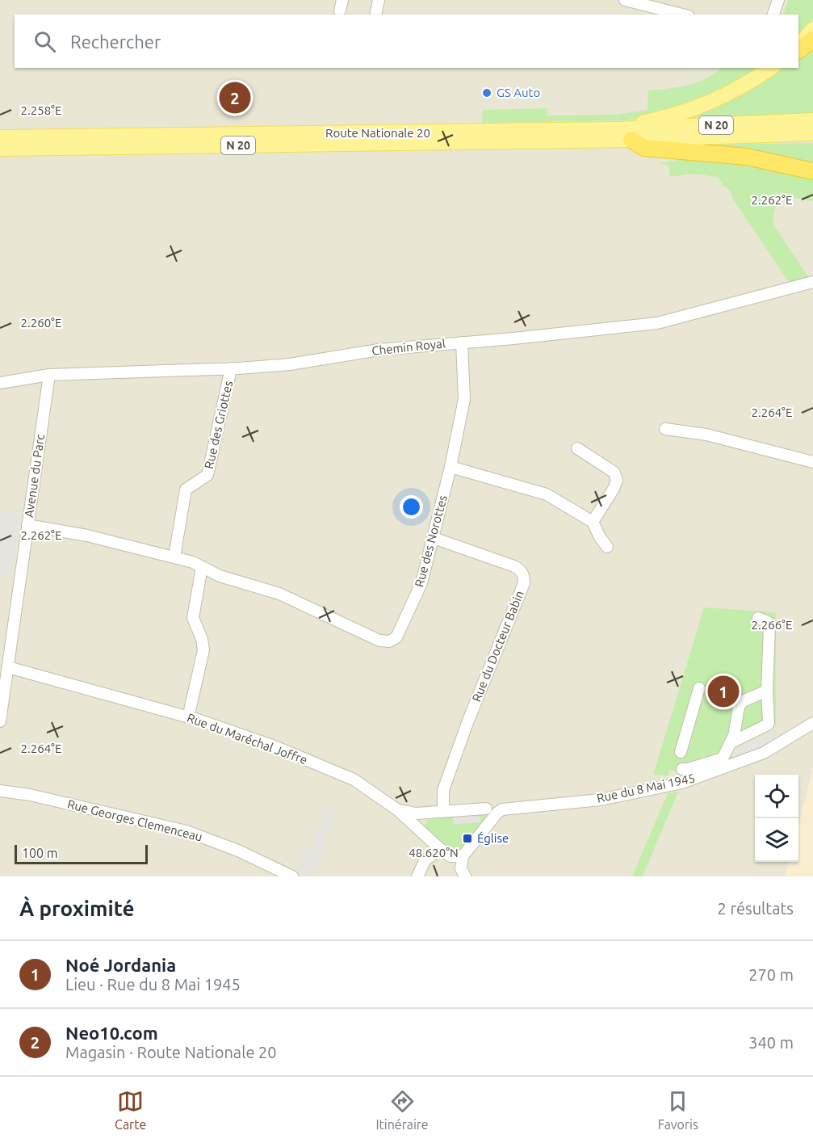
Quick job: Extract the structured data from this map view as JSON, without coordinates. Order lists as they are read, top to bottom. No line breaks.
{"streets":{"main road":["N 20","Route Nationale 20"],"street":["Chemin Royal","Rue des Griottes","Avenue du Parc","Rue des Norottes","Rue du Docteur Babin","Rue du Maréchal Joffre","Rue du 8 Mai 1945","Rue Georges Clemenceau"]},"crossings":[["Chemin Royal","Rue des Griottes"],["Chemin Royal","Avenue du Parc"],["Chemin Royal","Rue des Norottes"],["Rue des Griottes","Rue des Norottes"],["Avenue du Parc","Rue des Norottes"],["Avenue du Parc","Rue du Maréchal Joffre"],["Rue des Norottes","Rue du Docteur Babin"],["Rue du Maréchal Joffre","Rue du 8 Mai 1945"]],"places":{"other":["GS Auto"],"transit":["Église"]},"scale_bar":"100 m","page":{"search":"Rechercher","pins":["2","1"],"scale":"100 m","heading":["À proximité","2 résultats"],"list":[{"mark":"1","name":"Noé Jordania","note":"Lieu · Rue du 8 Mai 1945","value":"270 m"},{"mark":"2","name":"Neo10.com","note":"Magasin · Route Nationale 20","value":"340 m"}],"nav":["Carte","Itinéraire","Favoris"]},"coordinates":["2.258°E","2.262°E","2.260°E","2.264°E","2.266°E","48.620°N"]}
